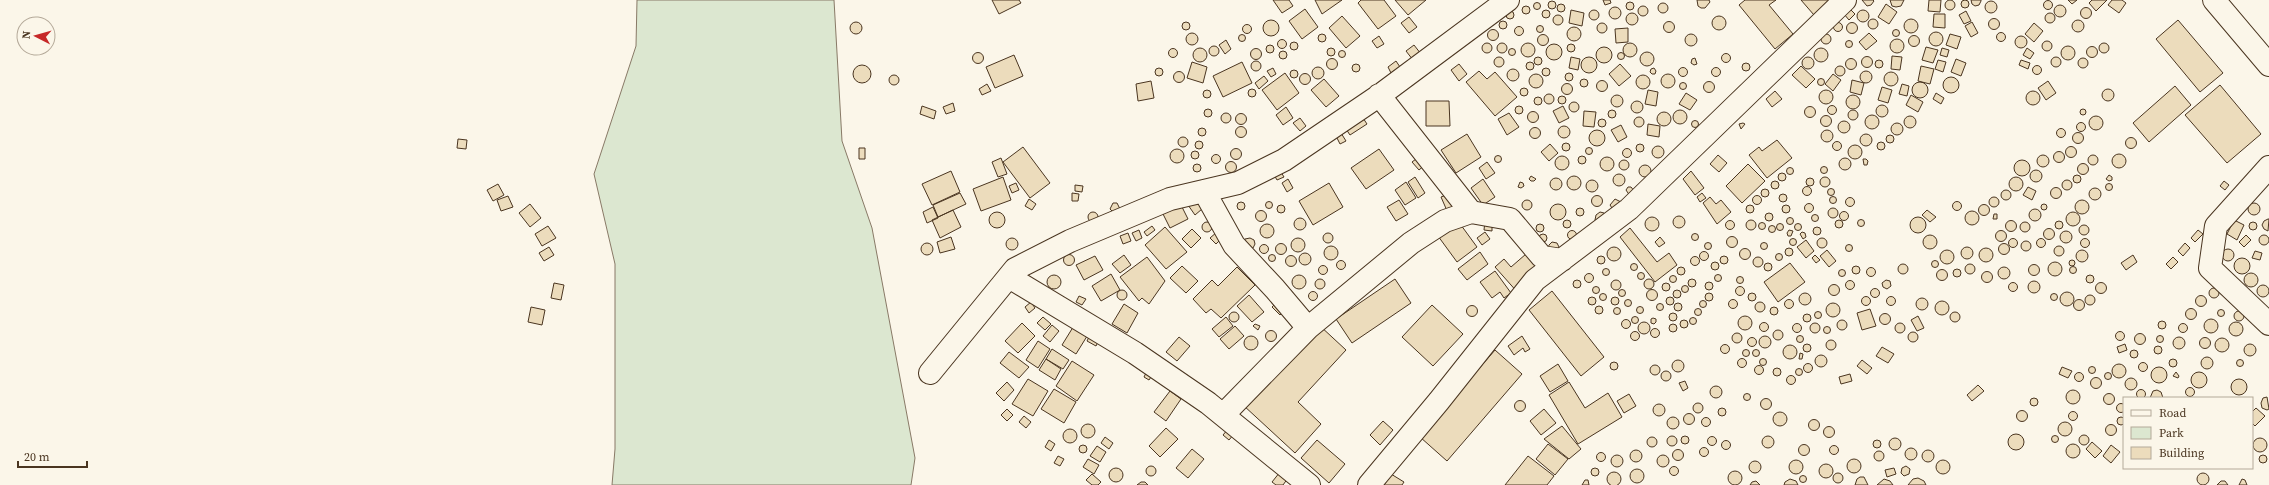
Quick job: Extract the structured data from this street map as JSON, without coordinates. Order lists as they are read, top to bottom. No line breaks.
{"legend":["Road","Park","Building"],"scale_bar":"20 m","north":"left"}
